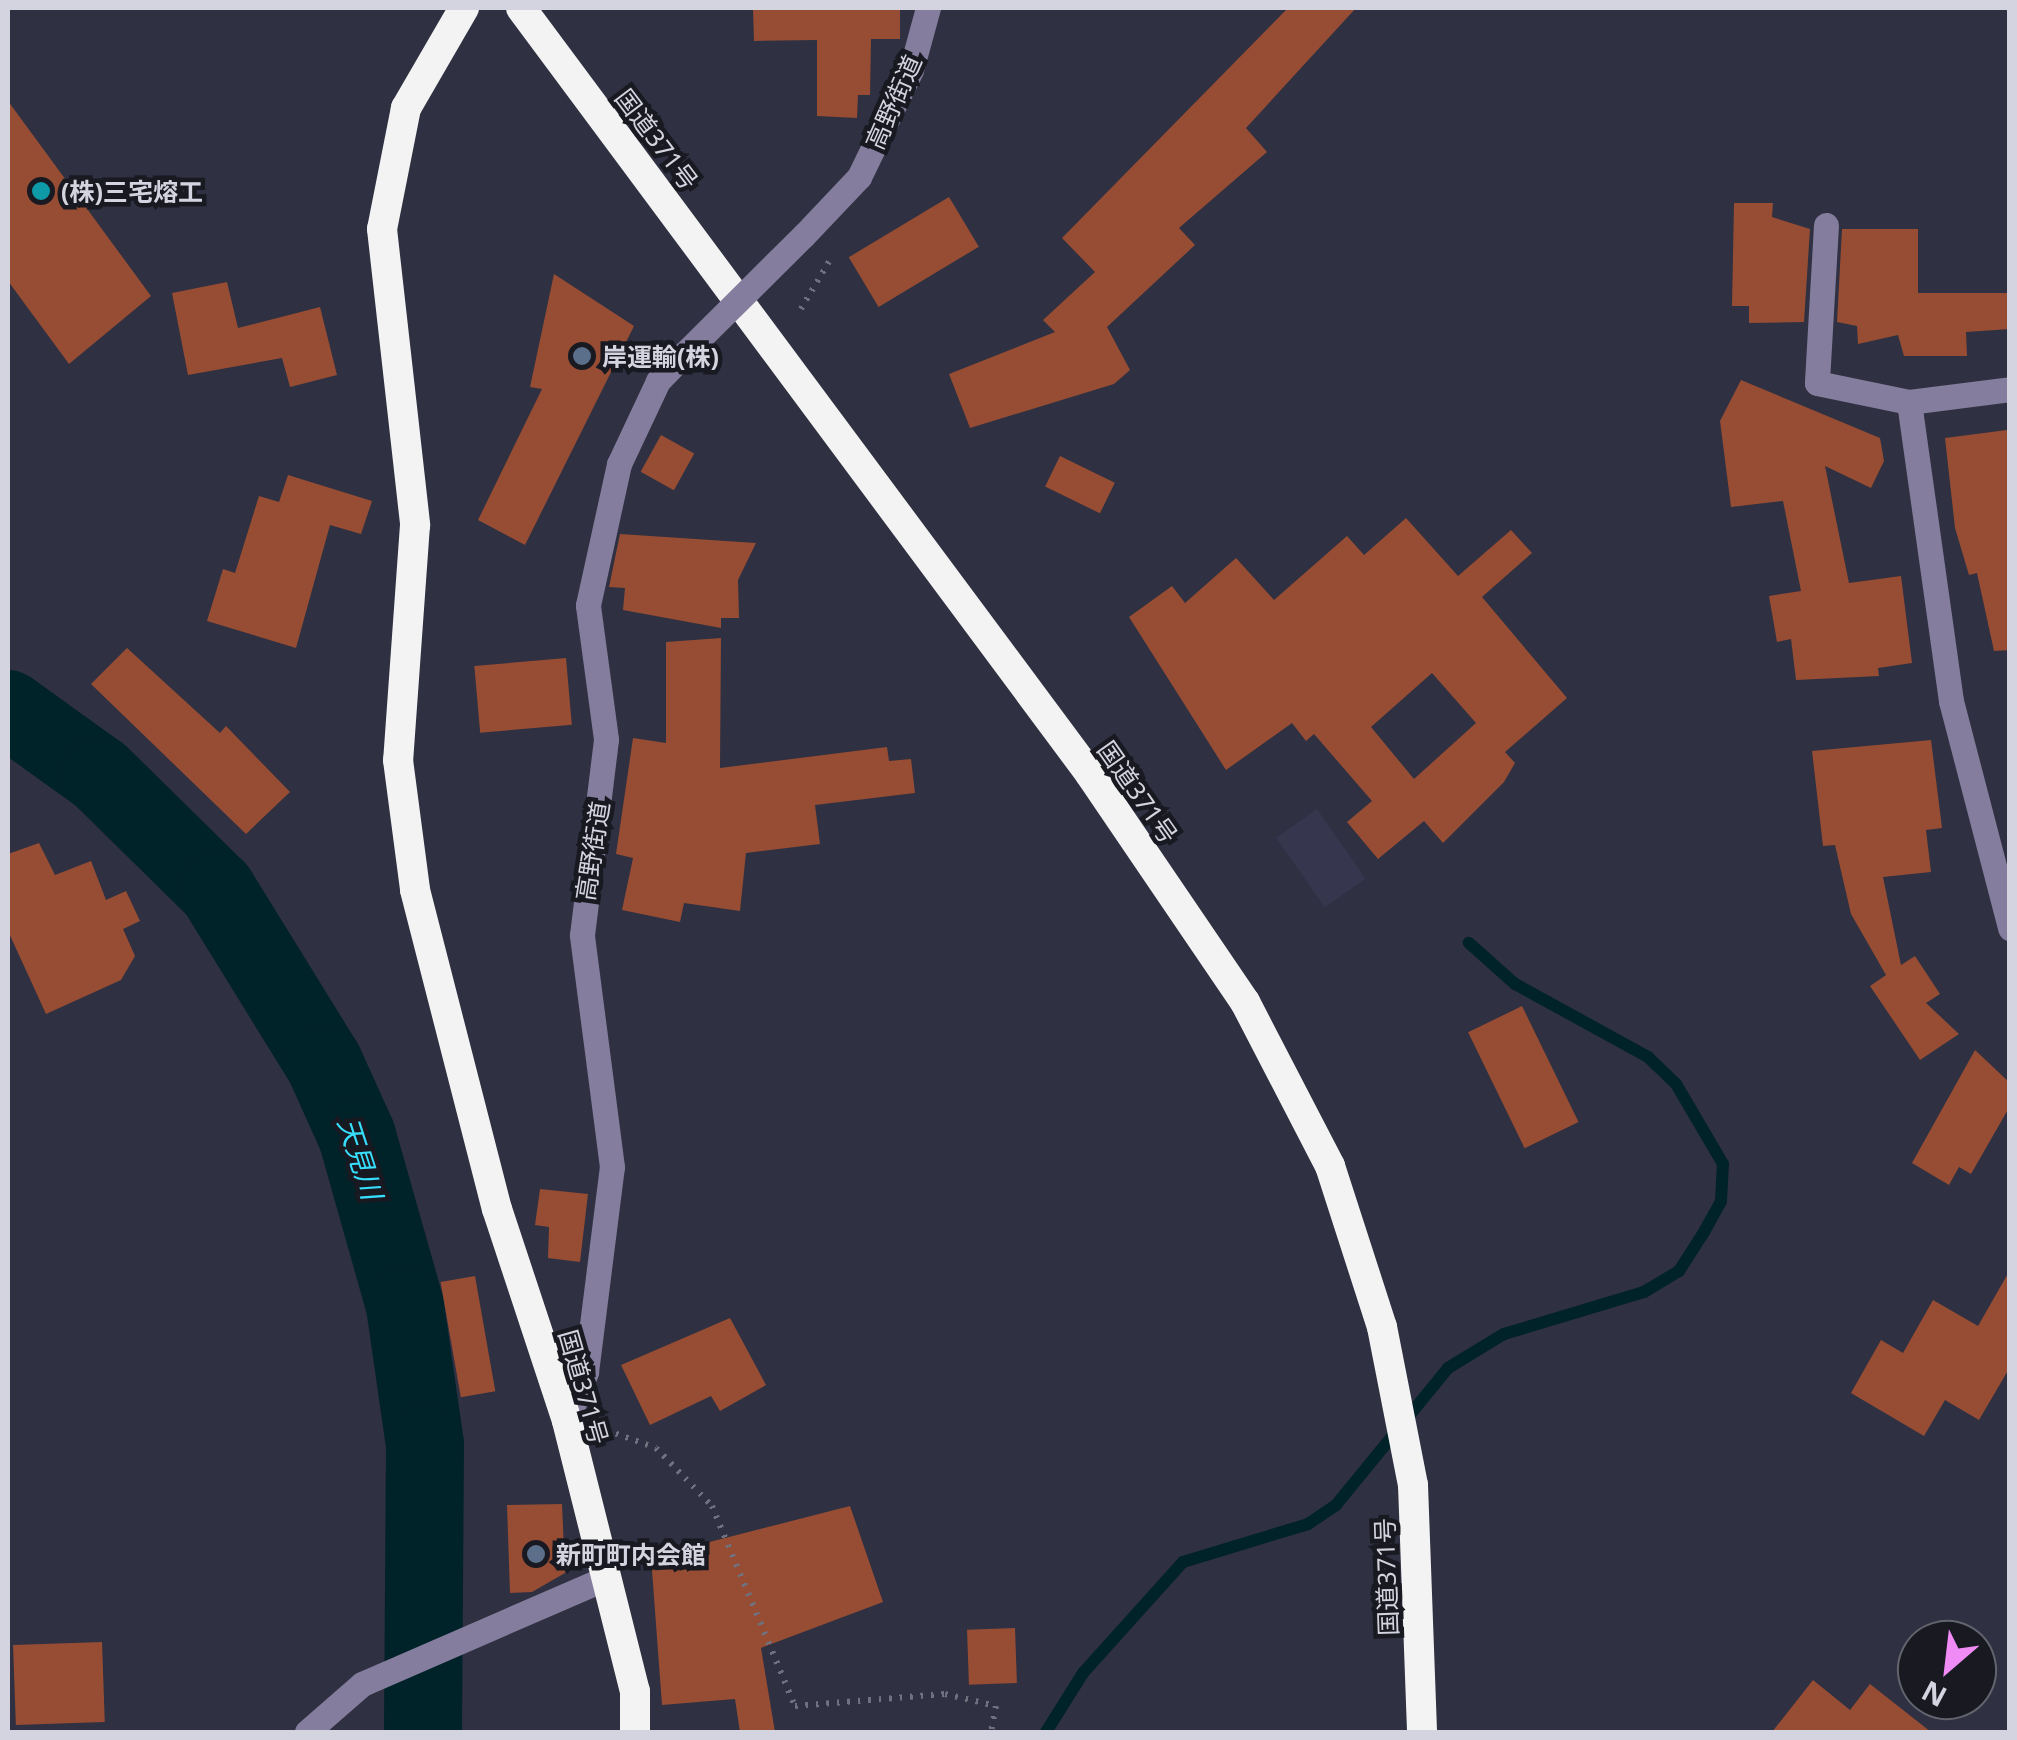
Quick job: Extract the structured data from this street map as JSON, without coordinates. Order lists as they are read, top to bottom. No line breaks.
{"streets":{"highway":["国道371号"],"street":["高野街道"]},"crossings":[["高野街道","国道371号"]],"water":["天見川"],"places":["(株)三宅熔工","岸運輸(株)","新町町内会館"],"north":"bottom left"}
